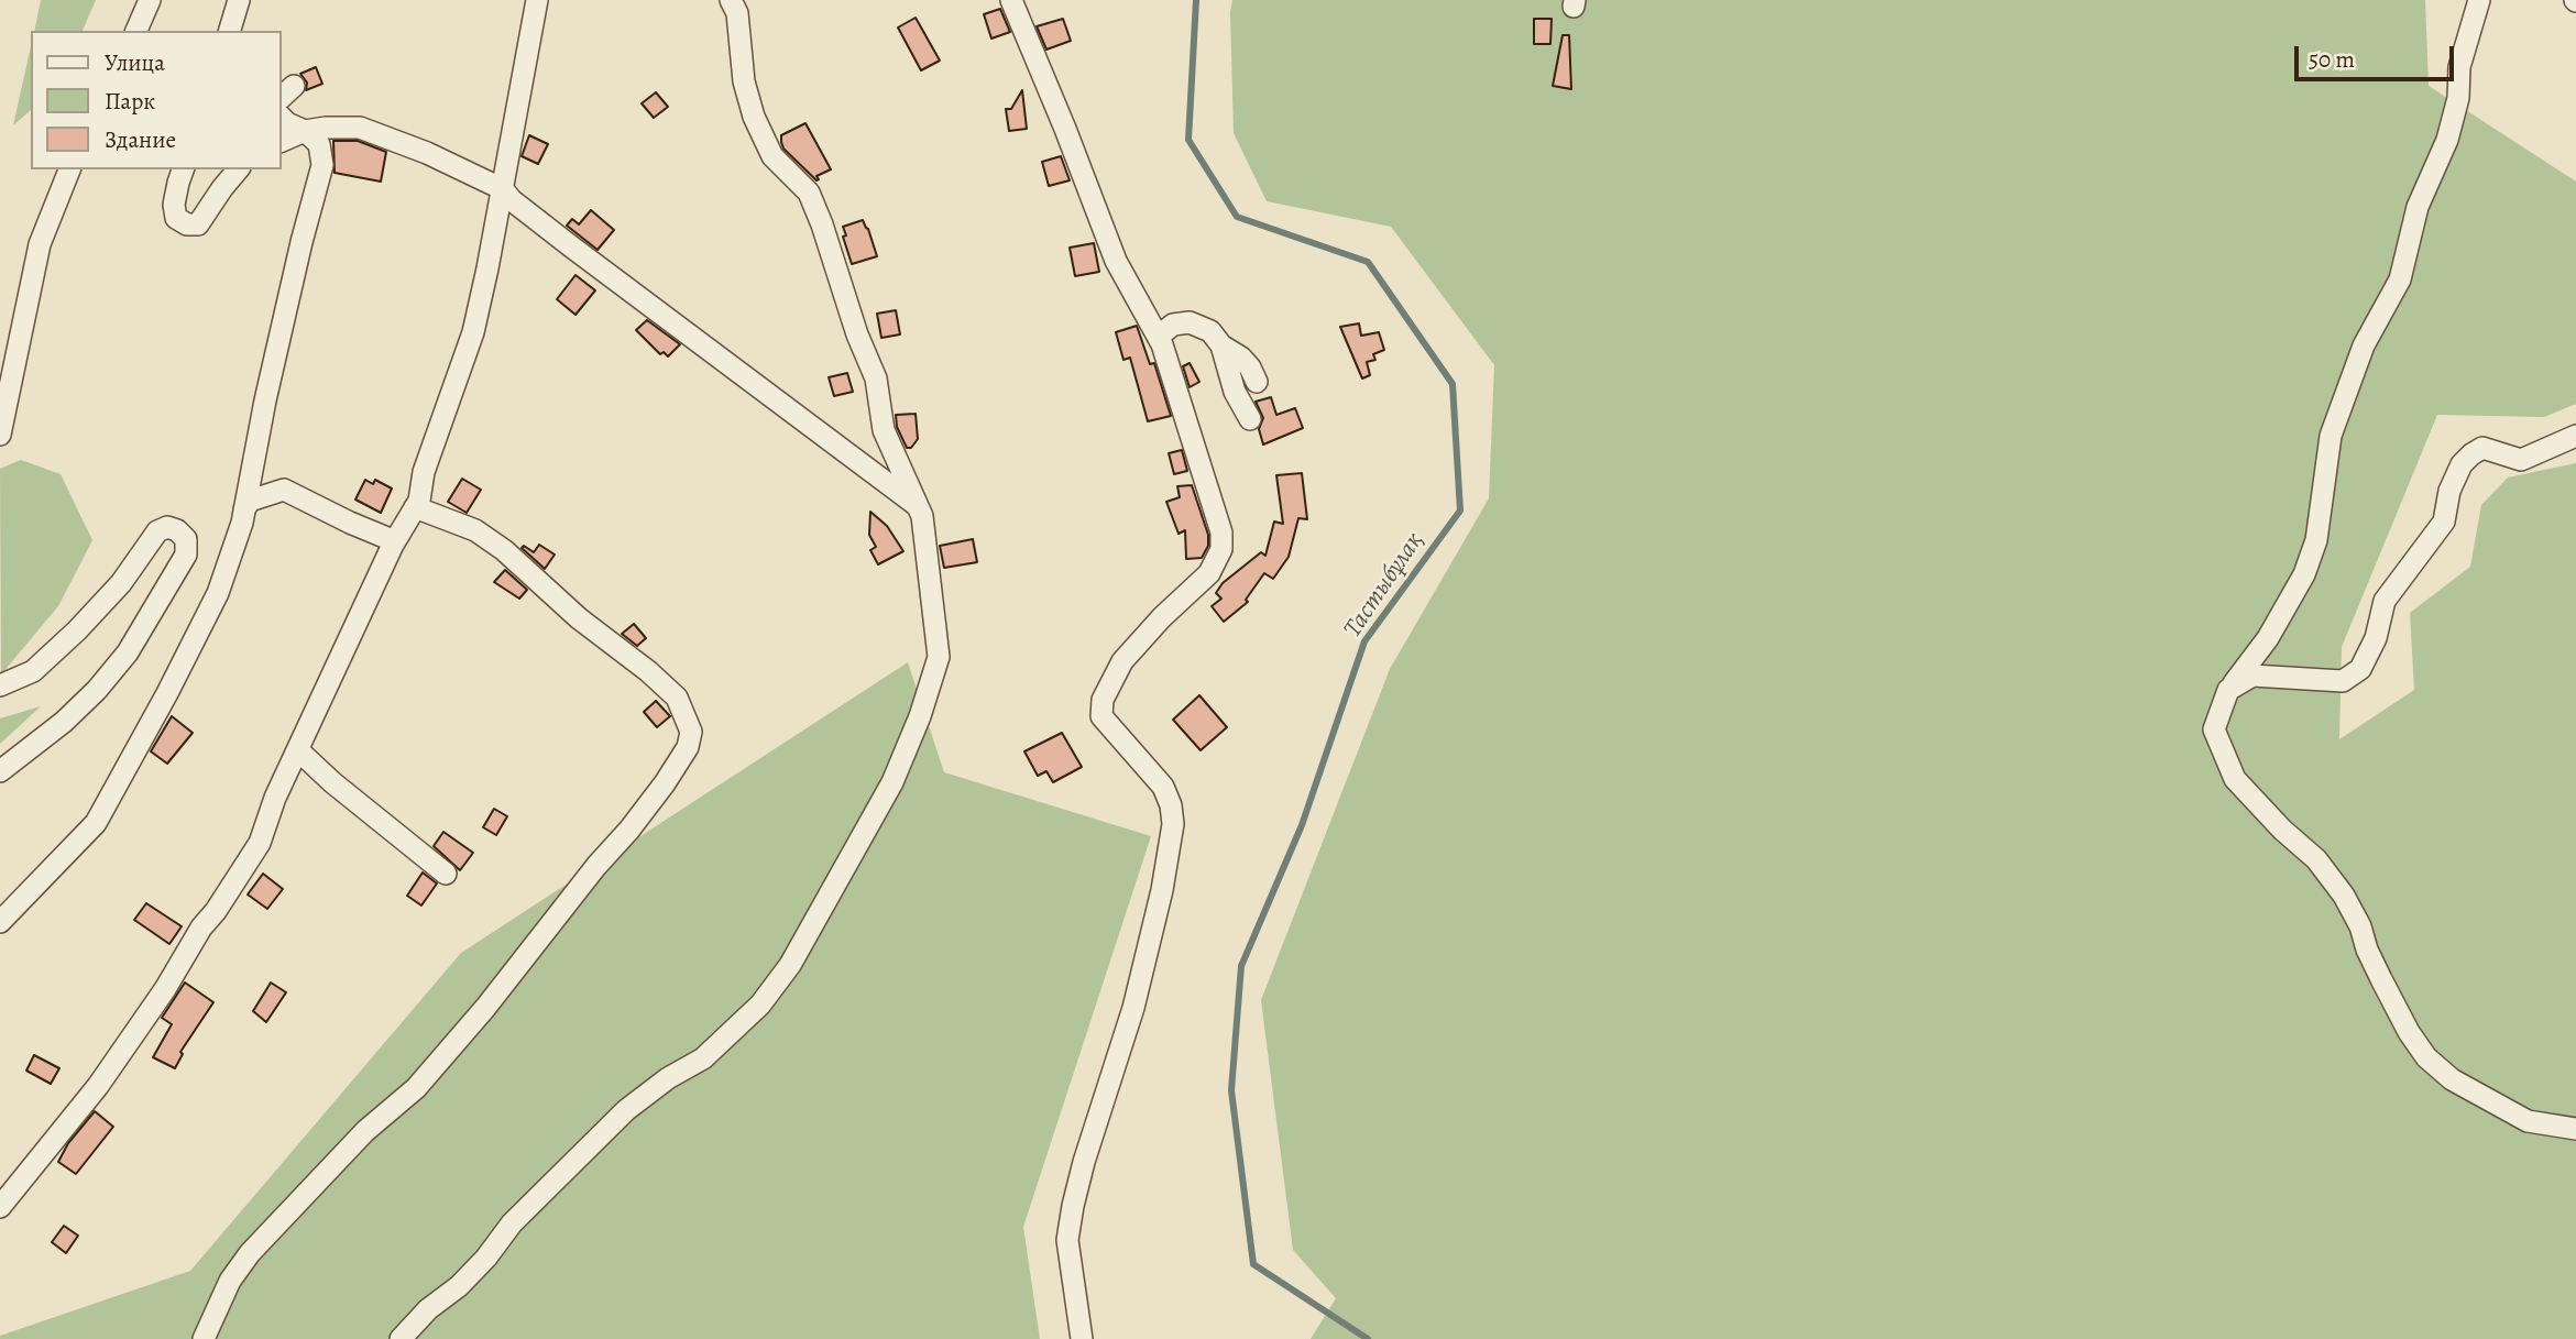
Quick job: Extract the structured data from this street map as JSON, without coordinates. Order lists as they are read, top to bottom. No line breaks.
{"water":["Тастыбұлақ"],"legend":["Улица","Парк","Здание"],"scale_bar":"50 m"}
